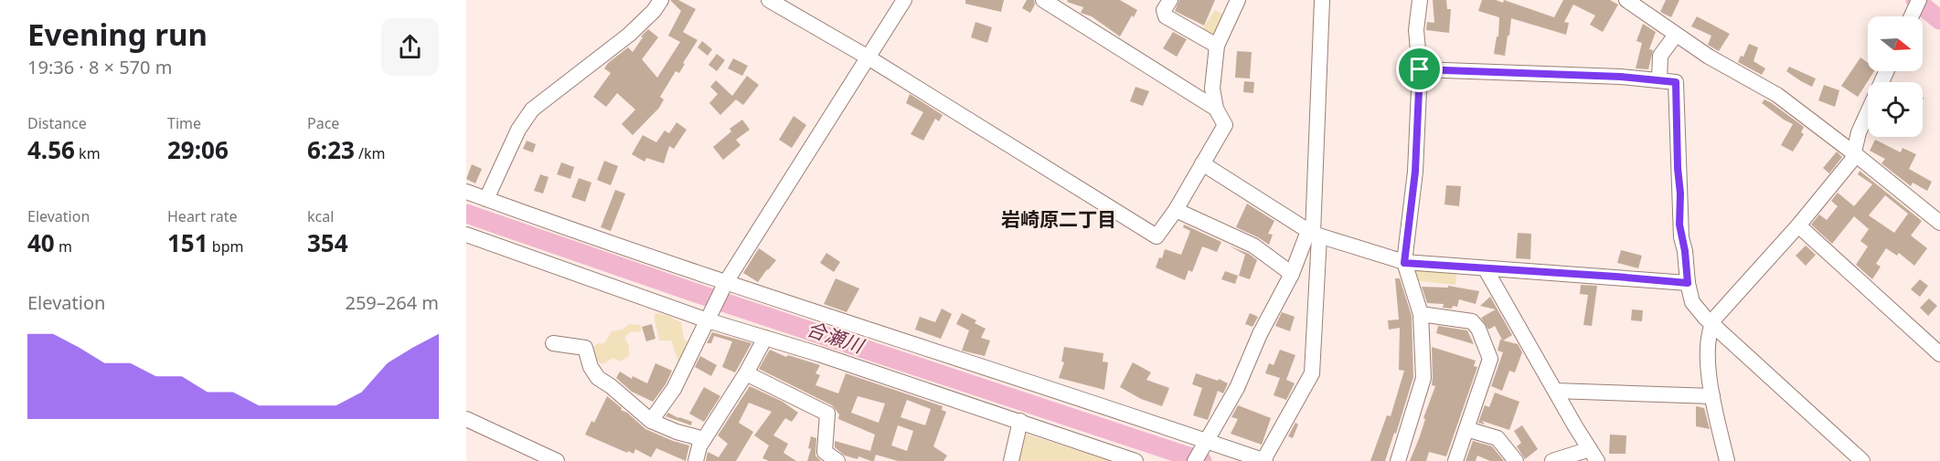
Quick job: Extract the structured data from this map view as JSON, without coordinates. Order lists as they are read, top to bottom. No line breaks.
{"districts":["岩崎原二丁目"],"water":["合瀬川"],"north":"right","page":{"heading":["Evening run","19:36 · 8 × 570 m"],"stats":[["Distance","4.56 km"],["Time","29:06"],["Pace","6:23 /km"],["Elevation","40 m"],["Heart rate","151 bpm"],["kcal","354"]],"chart":["Elevation","259–264 m"]}}
